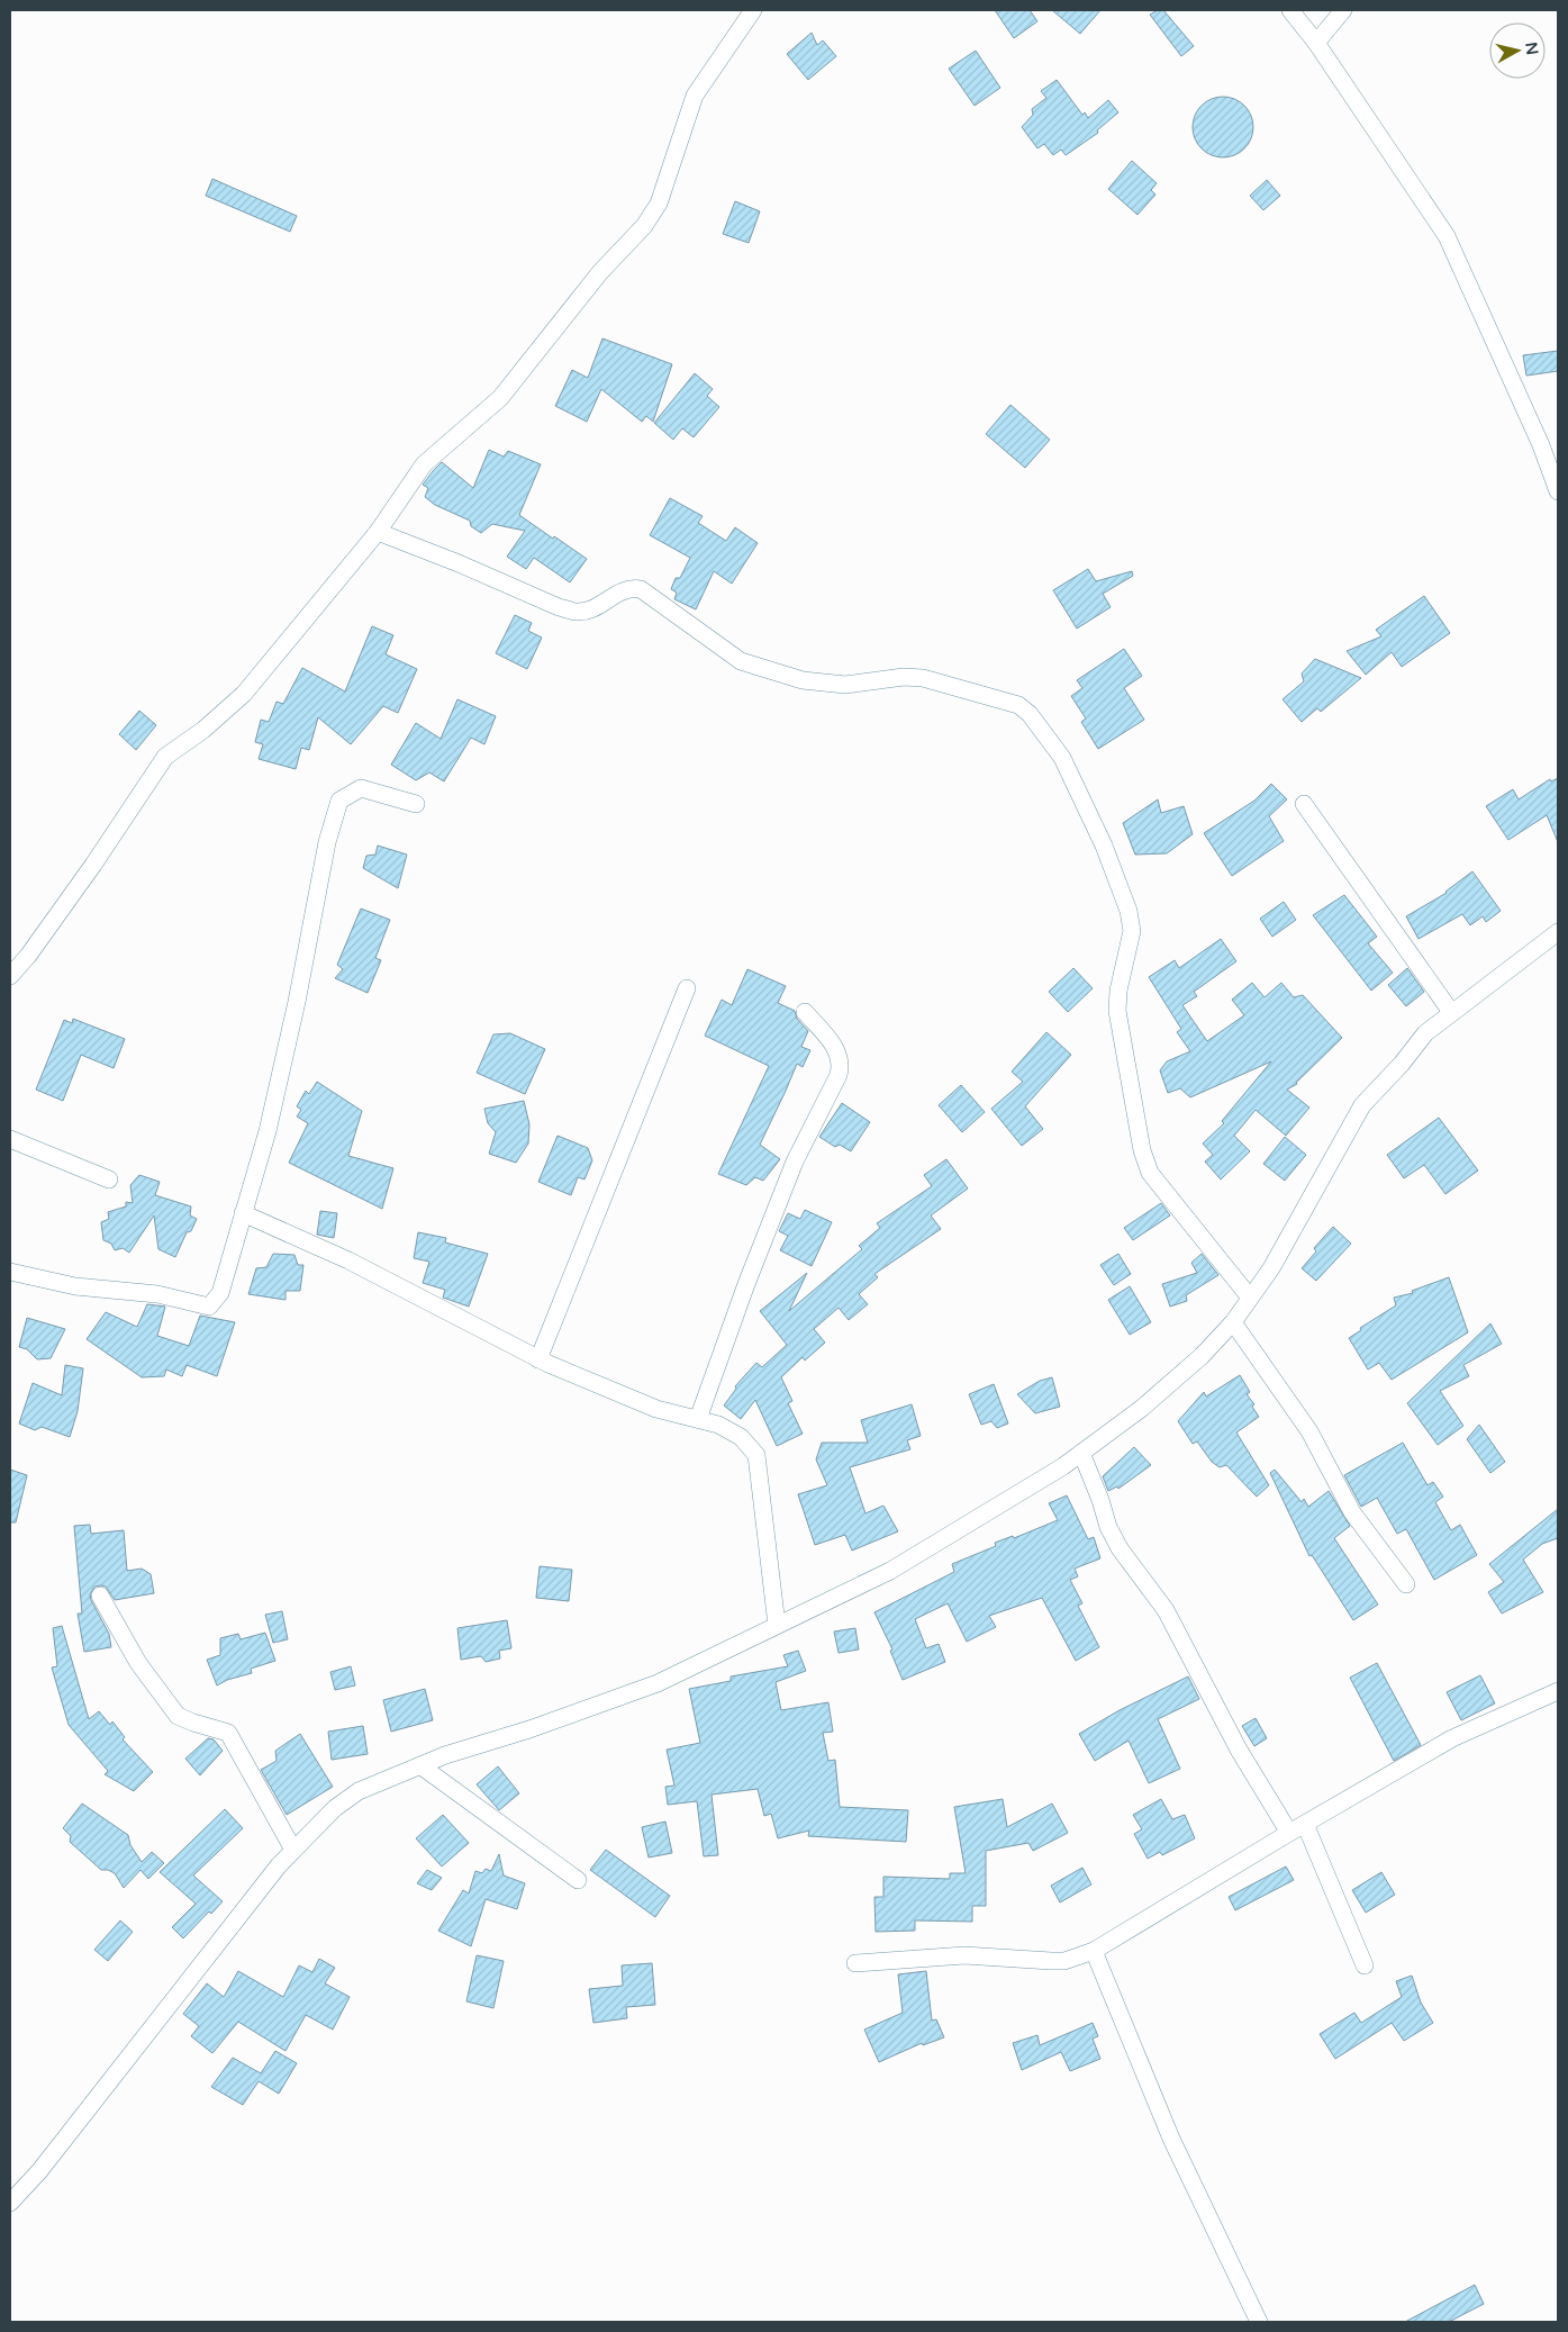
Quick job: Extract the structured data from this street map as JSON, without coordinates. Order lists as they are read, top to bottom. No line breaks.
{"north":"right"}
